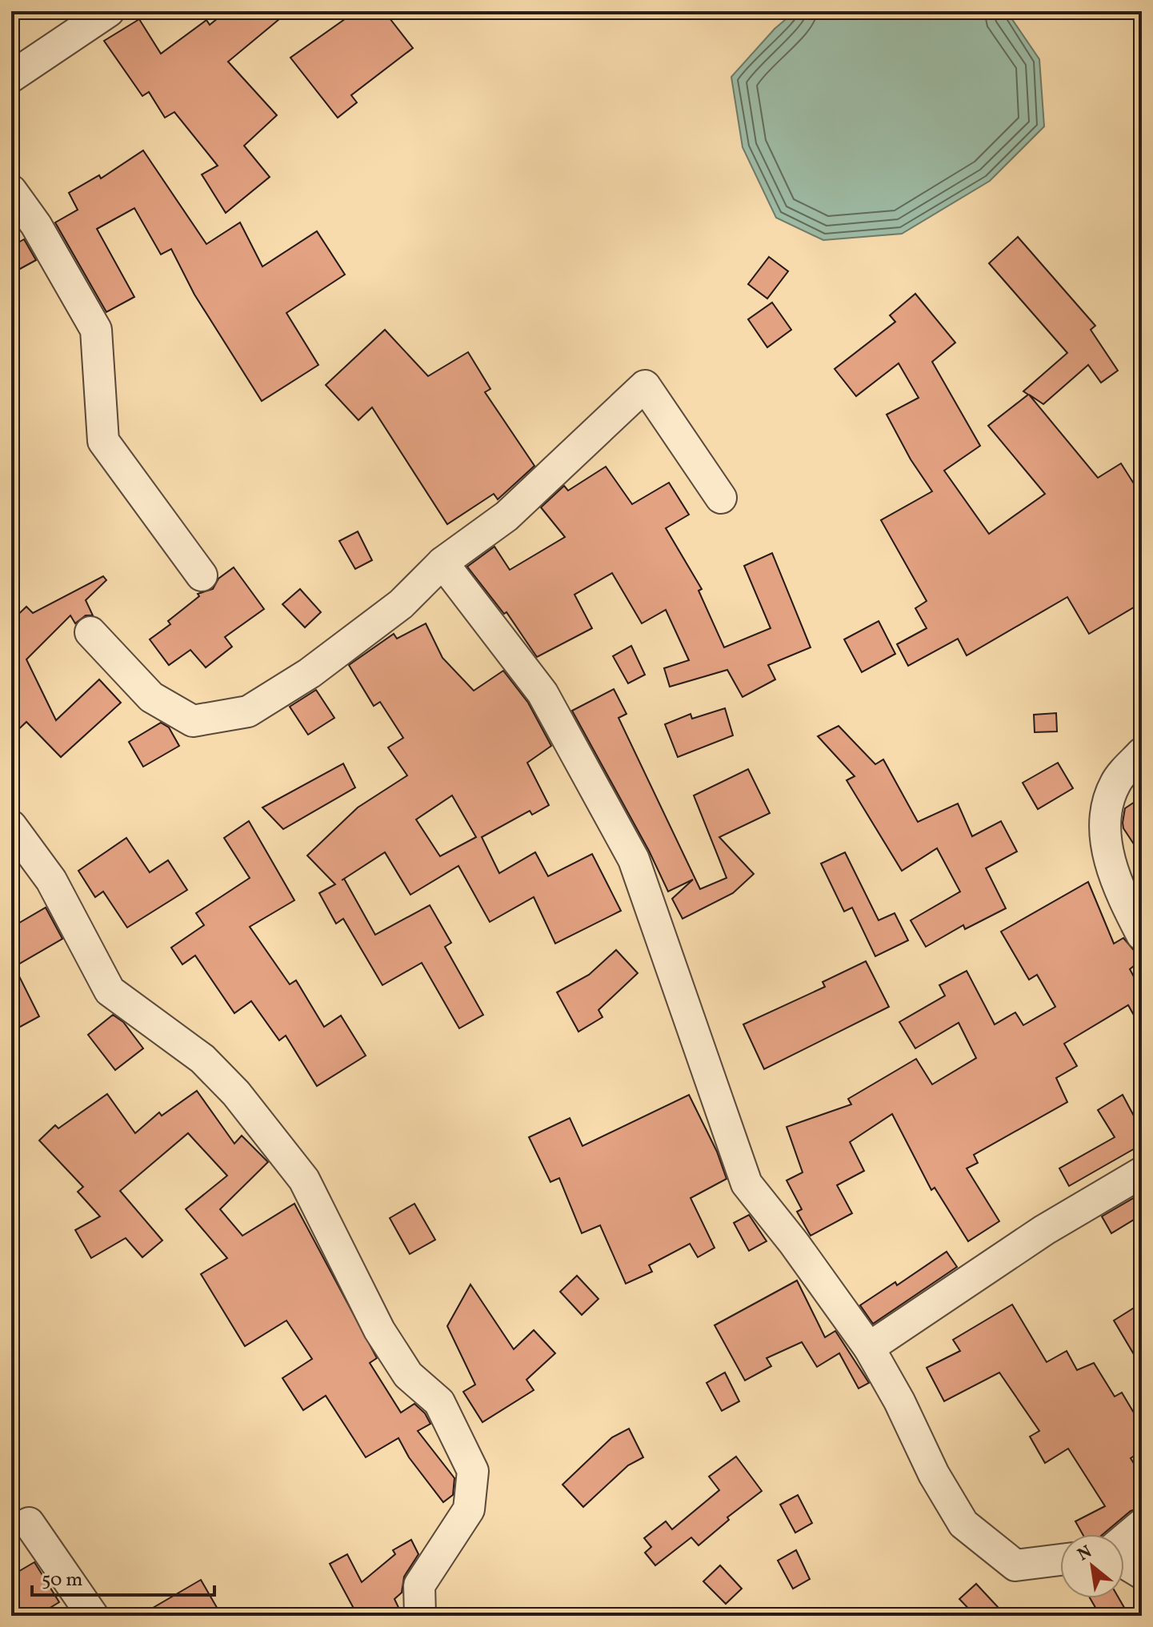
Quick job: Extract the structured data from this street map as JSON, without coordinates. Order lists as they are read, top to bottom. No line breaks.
{"scale_bar":"50 m","north":"top left"}
